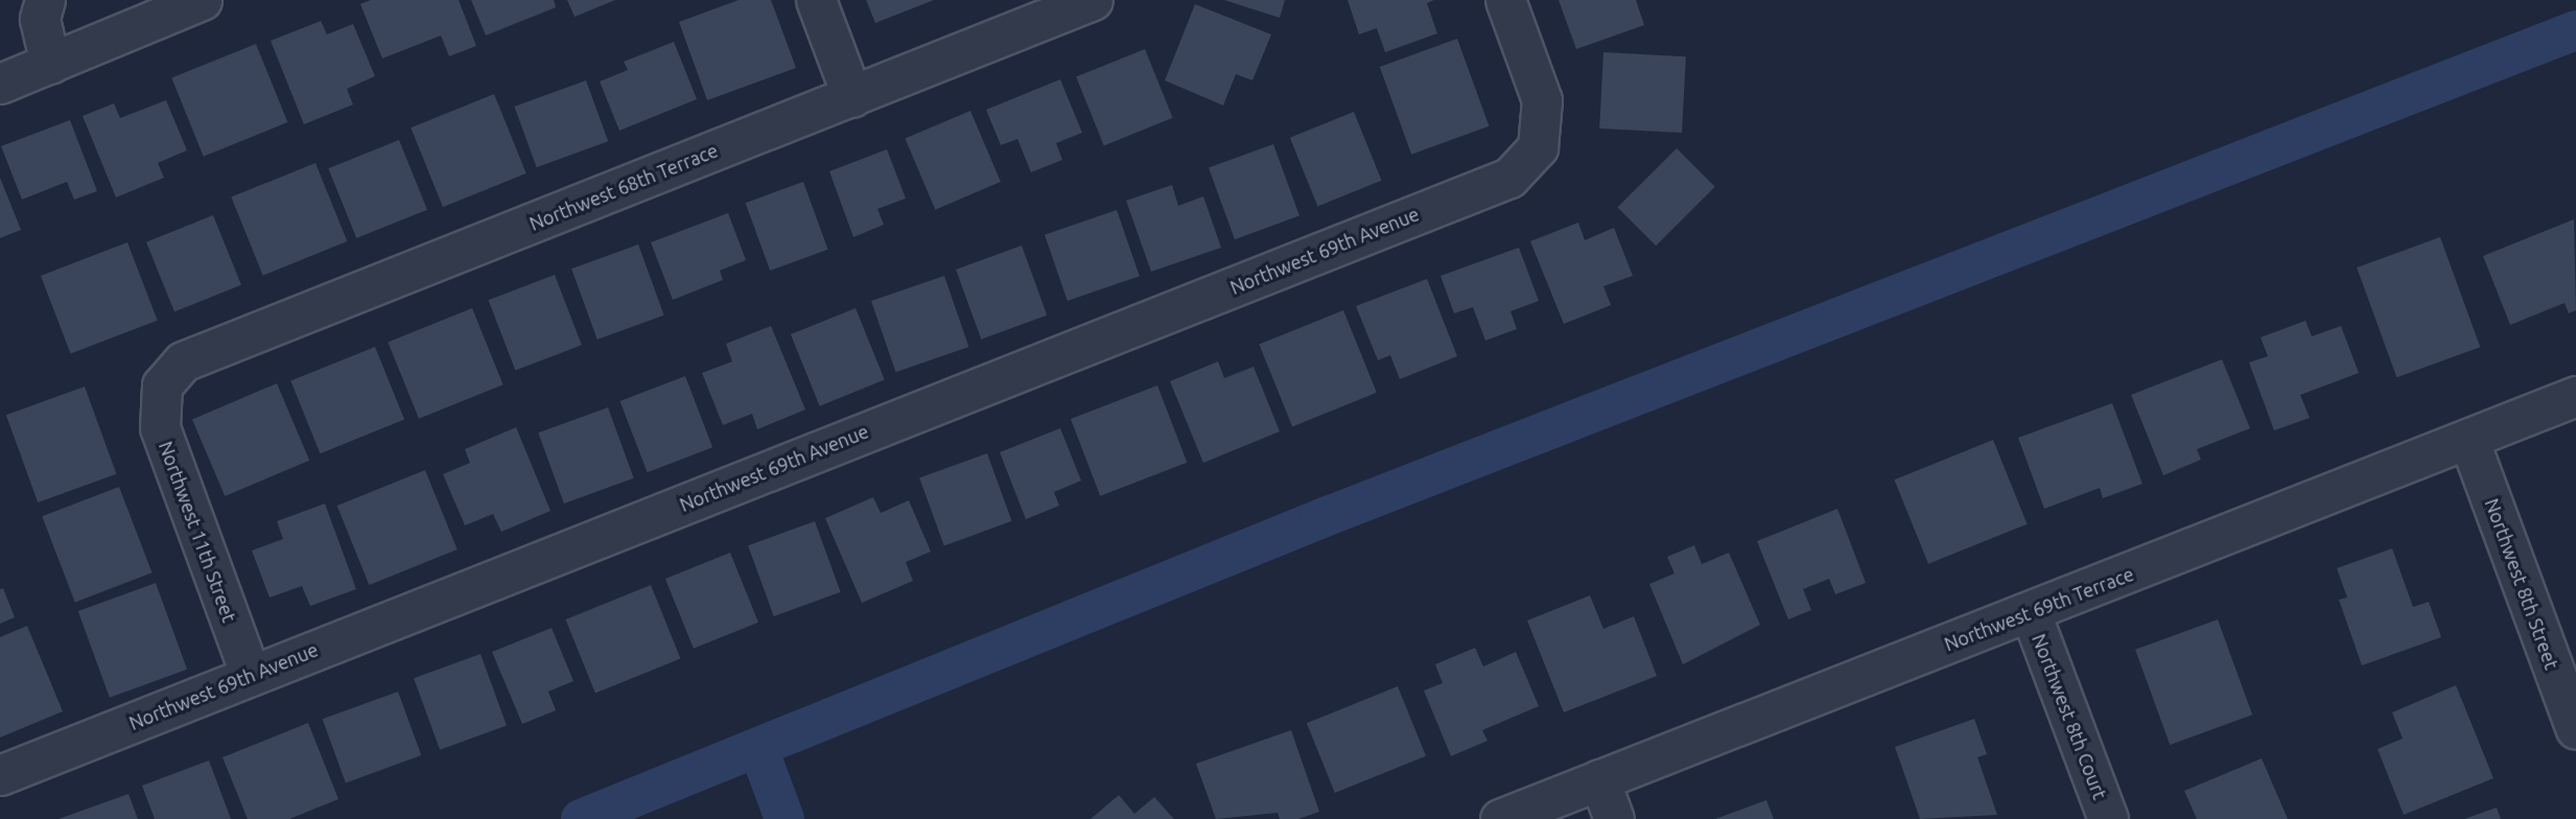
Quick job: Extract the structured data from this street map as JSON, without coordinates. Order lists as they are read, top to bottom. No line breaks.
{"streets":{"street":["Northwest 68th Terrace","Northwest 69th Avenue","Northwest 11th Street","Northwest 8th Street","Northwest 69th Terrace","Northwest 8th Court"]},"crossings":[["Northwest 68th Terrace","Northwest 11th Street"],["Northwest 69th Avenue","Northwest 11th Street"],["Northwest 8th Street","Northwest 69th Terrace"],["Northwest 69th Terrace","Northwest 8th Court"]]}
